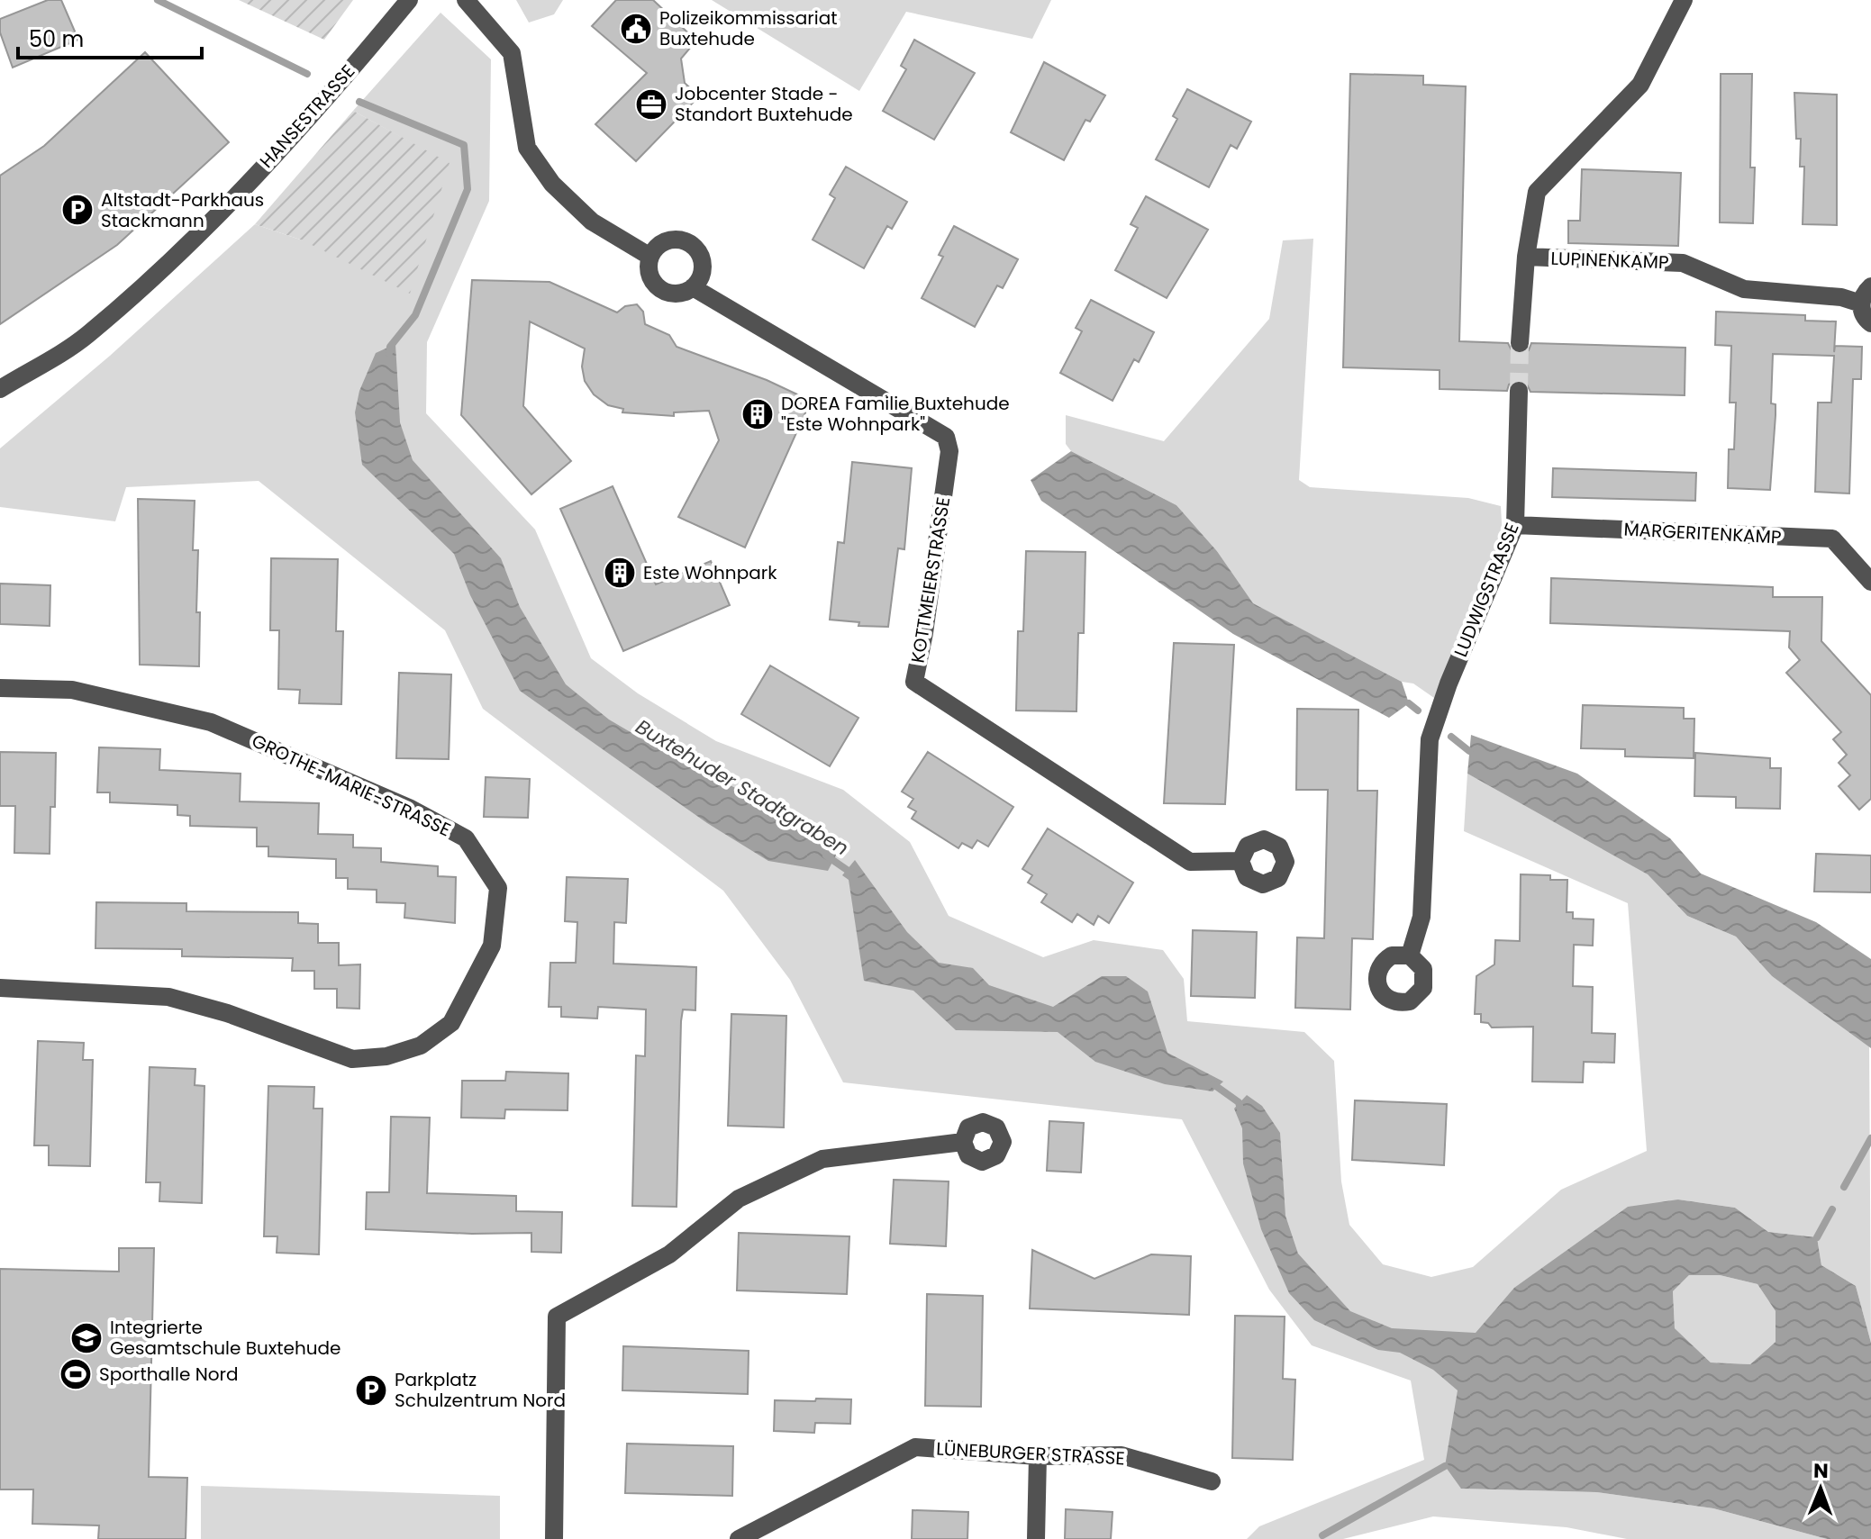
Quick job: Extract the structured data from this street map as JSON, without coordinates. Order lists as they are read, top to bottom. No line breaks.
{"streets":{"street":["HANSESTRASSE","LUPINENKAMP","MARGERITENKAMP","KOTTMEIERSTRASSE","LUDWIGSTRASSE","GROTHE-MARIE-STRASSE","LÜNEBURGER STRASSE"]},"crossings":[["MARGERITENKAMP","LUDWIGSTRASSE"]],"water":["Buxtehuder Stadtgraben"],"places":{"public building":["Polizeikommissariat Buxtehude"],"office":["Jobcenter Stade - Standort Buxtehude"],"parking":["Altstadt-Parkhaus Stackmann","Parkplatz Schulzentrum Nord"],"building":["DOREA Familie Buxtehude \"Este Wohnpark\"","Este Wohnpark"],"school or university":["Integrierte Gesamtschule Buxtehude"],"sports":["Sporthalle Nord"]},"scale_bar":"50 m","north":"top"}
